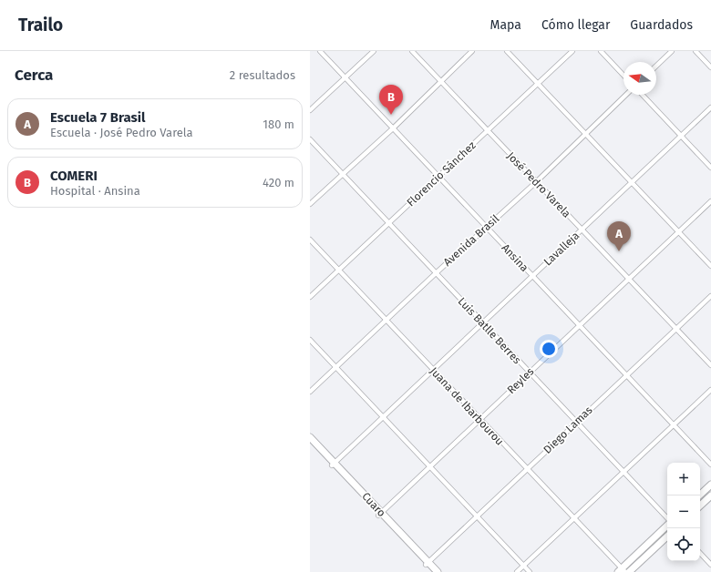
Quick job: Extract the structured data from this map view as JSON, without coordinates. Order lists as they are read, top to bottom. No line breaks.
{"streets":{"street":["Florencio Sánchez","José Pedro Varela","Avenida Brasil","Lavalleja","Ansina","Luis Batlle Berres","Reyles","Juana de Ibarbourou","Diego Lamas","Cuaro"]},"crossings":[["Florencio Sánchez","José Pedro Varela"],["Florencio Sánchez","Ansina"],["Florencio Sánchez","Luis Batlle Berres"],["Florencio Sánchez","Juana de Ibarbourou"],["José Pedro Varela","Avenida Brasil"],["José Pedro Varela","Lavalleja"],["José Pedro Varela","Reyles"],["José Pedro Varela","Diego Lamas"],["Avenida Brasil","Ansina"],["Avenida Brasil","Luis Batlle Berres"],["Avenida Brasil","Juana de Ibarbourou"],["Lavalleja","Ansina"],["Lavalleja","Luis Batlle Berres"],["Lavalleja","Juana de Ibarbourou"],["Lavalleja","Cuaro"],["Ansina","Reyles"],["Ansina","Diego Lamas"],["Luis Batlle Berres","Reyles"],["Luis Batlle Berres","Diego Lamas"],["Reyles","Juana de Ibarbourou"],["Reyles","Cuaro"],["Juana de Ibarbourou","Diego Lamas"],["Diego Lamas","Cuaro"]],"north":"left","page":{"header":"Trailo","nav":["Mapa","Cómo llegar","Guardados"],"heading":["Cerca","2 resultados"],"pins":["B","A"],"list":[{"mark":"A","name":"Escuela 7 Brasil","note":"Escuela · José Pedro Varela","value":"180 m"},{"mark":"B","name":"COMERI","note":"Hospital · Ansina","value":"420 m"}],"map_buttons":["+","−"]}}
